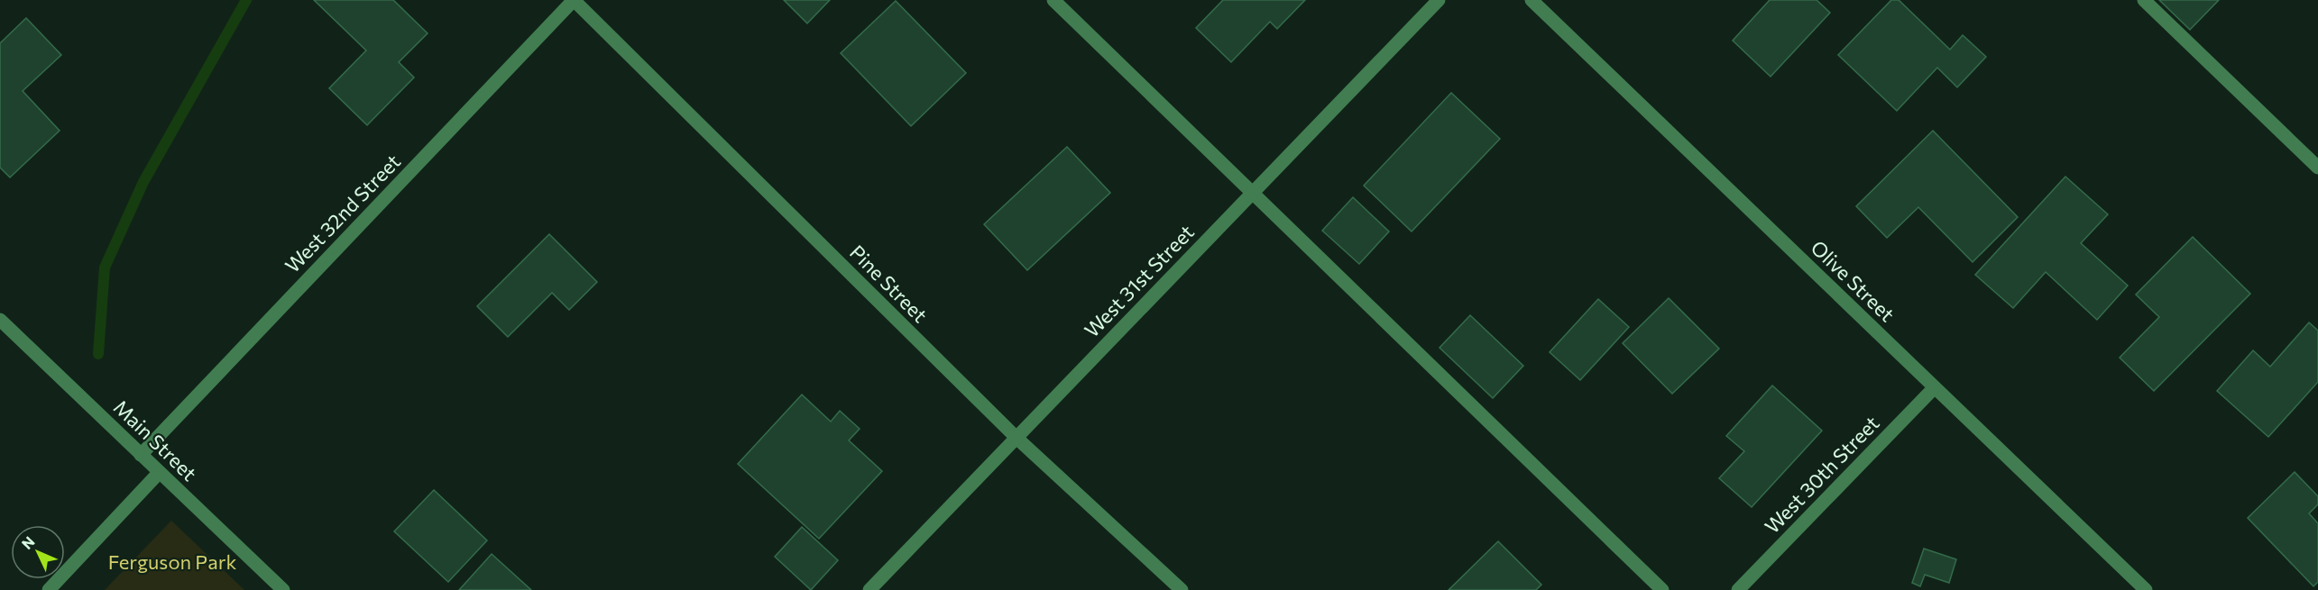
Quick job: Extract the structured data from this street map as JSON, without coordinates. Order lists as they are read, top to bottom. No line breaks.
{"streets":{"street":["West 32nd Street","West 31st Street","Olive Street","Pine Street","Main Street","West 30th Street"]},"crossings":[["West 32nd Street","Pine Street"],["West 32nd Street","Main Street"],["West 31st Street","Pine Street"],["Olive Street","West 30th Street"]],"parks":["Ferguson Park"],"north":"top left"}
